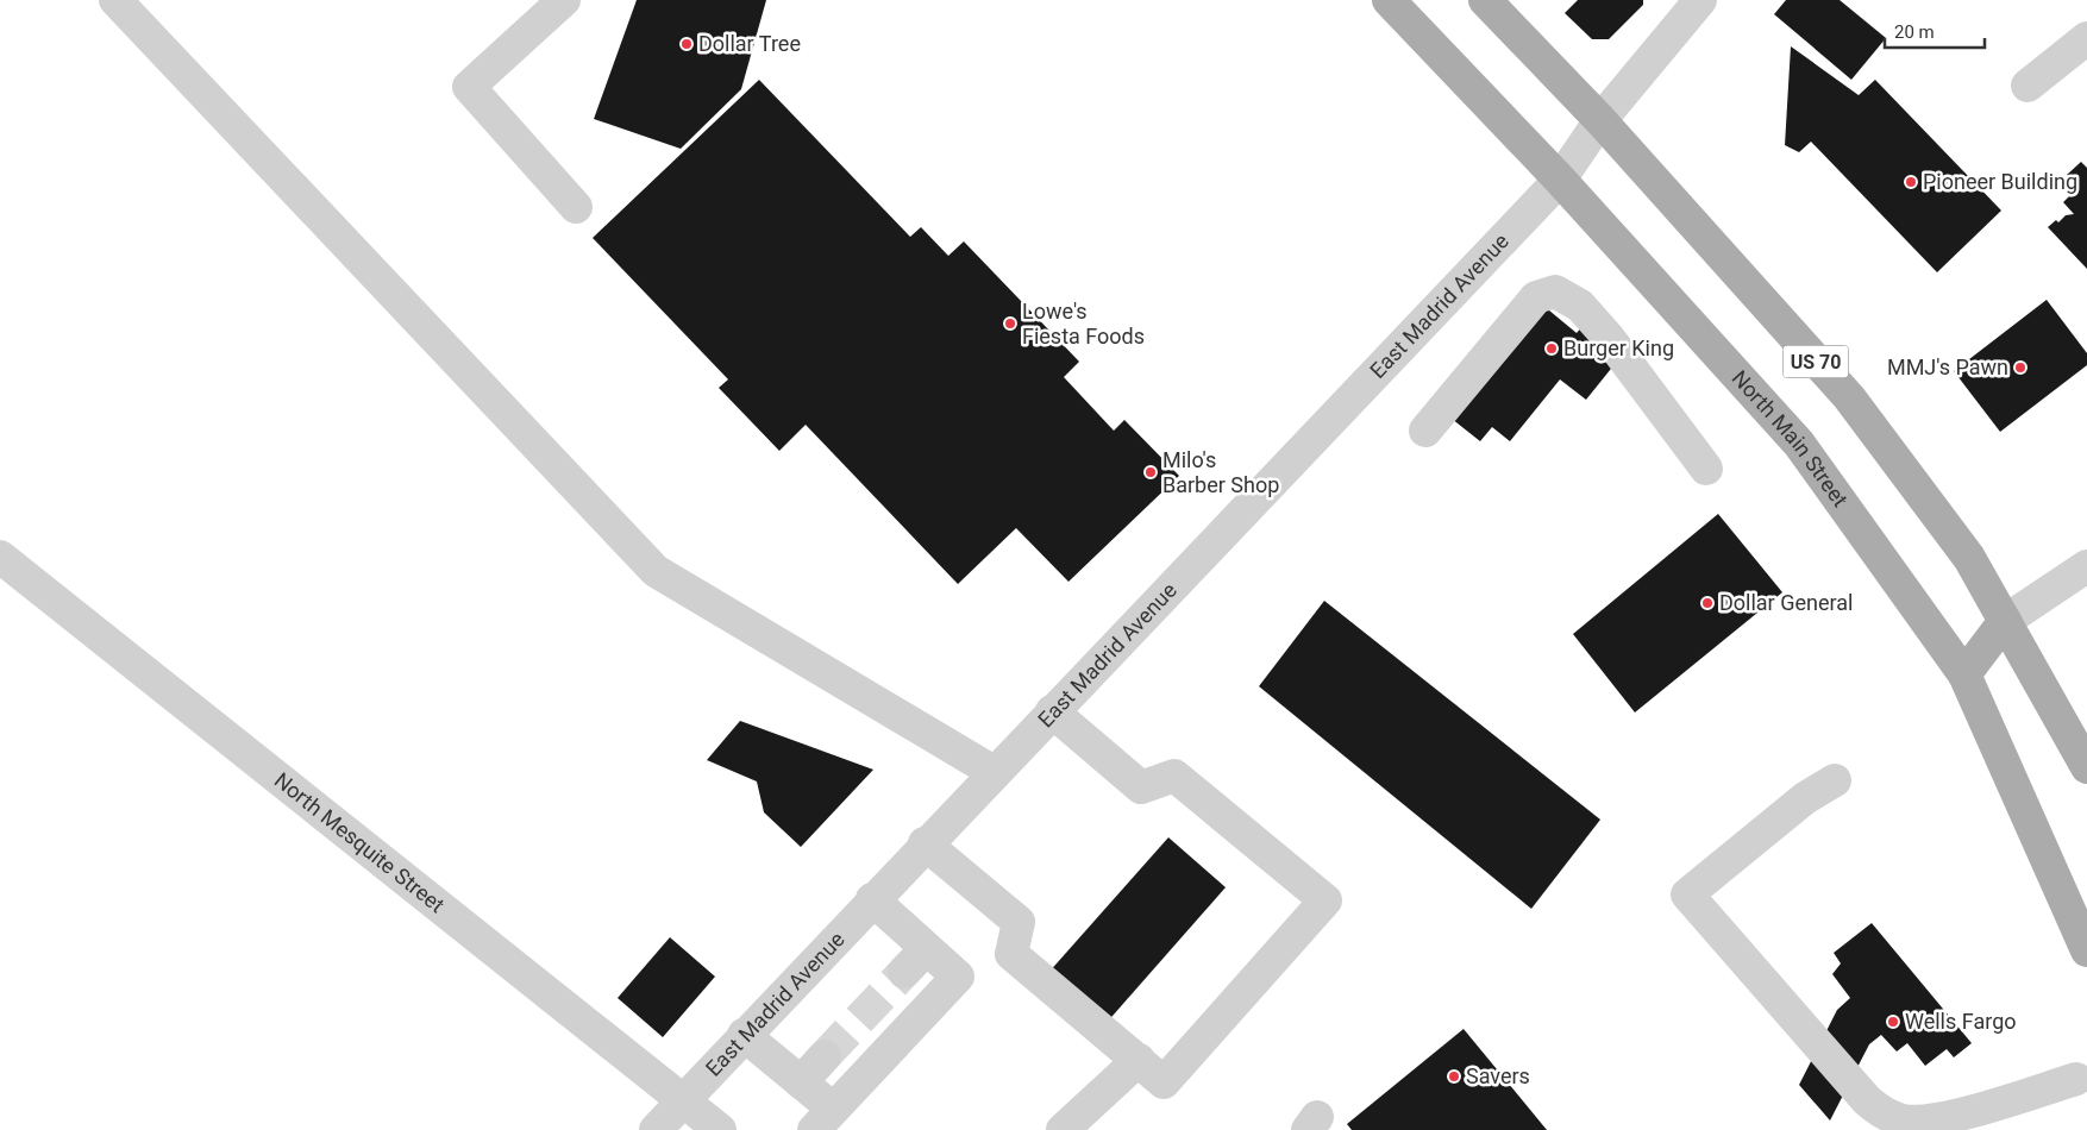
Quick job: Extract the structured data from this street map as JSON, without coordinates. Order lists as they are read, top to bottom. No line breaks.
{"streets":{"main road":["US 70","North Main Street"],"street":["East Madrid Avenue","North Mesquite Street"]},"crossings":[["East Madrid Avenue","US 70"],["East Madrid Avenue","North Main Street"],["East Madrid Avenue","North Mesquite Street"]],"places":["Dollar Tree","Pioneer Building","Lowe's Fiesta Foods","Burger King","MMJ's Pawn","Milo's Barber Shop","Dollar General","Wells Fargo","Savers"],"scale_bar":"20 m"}
